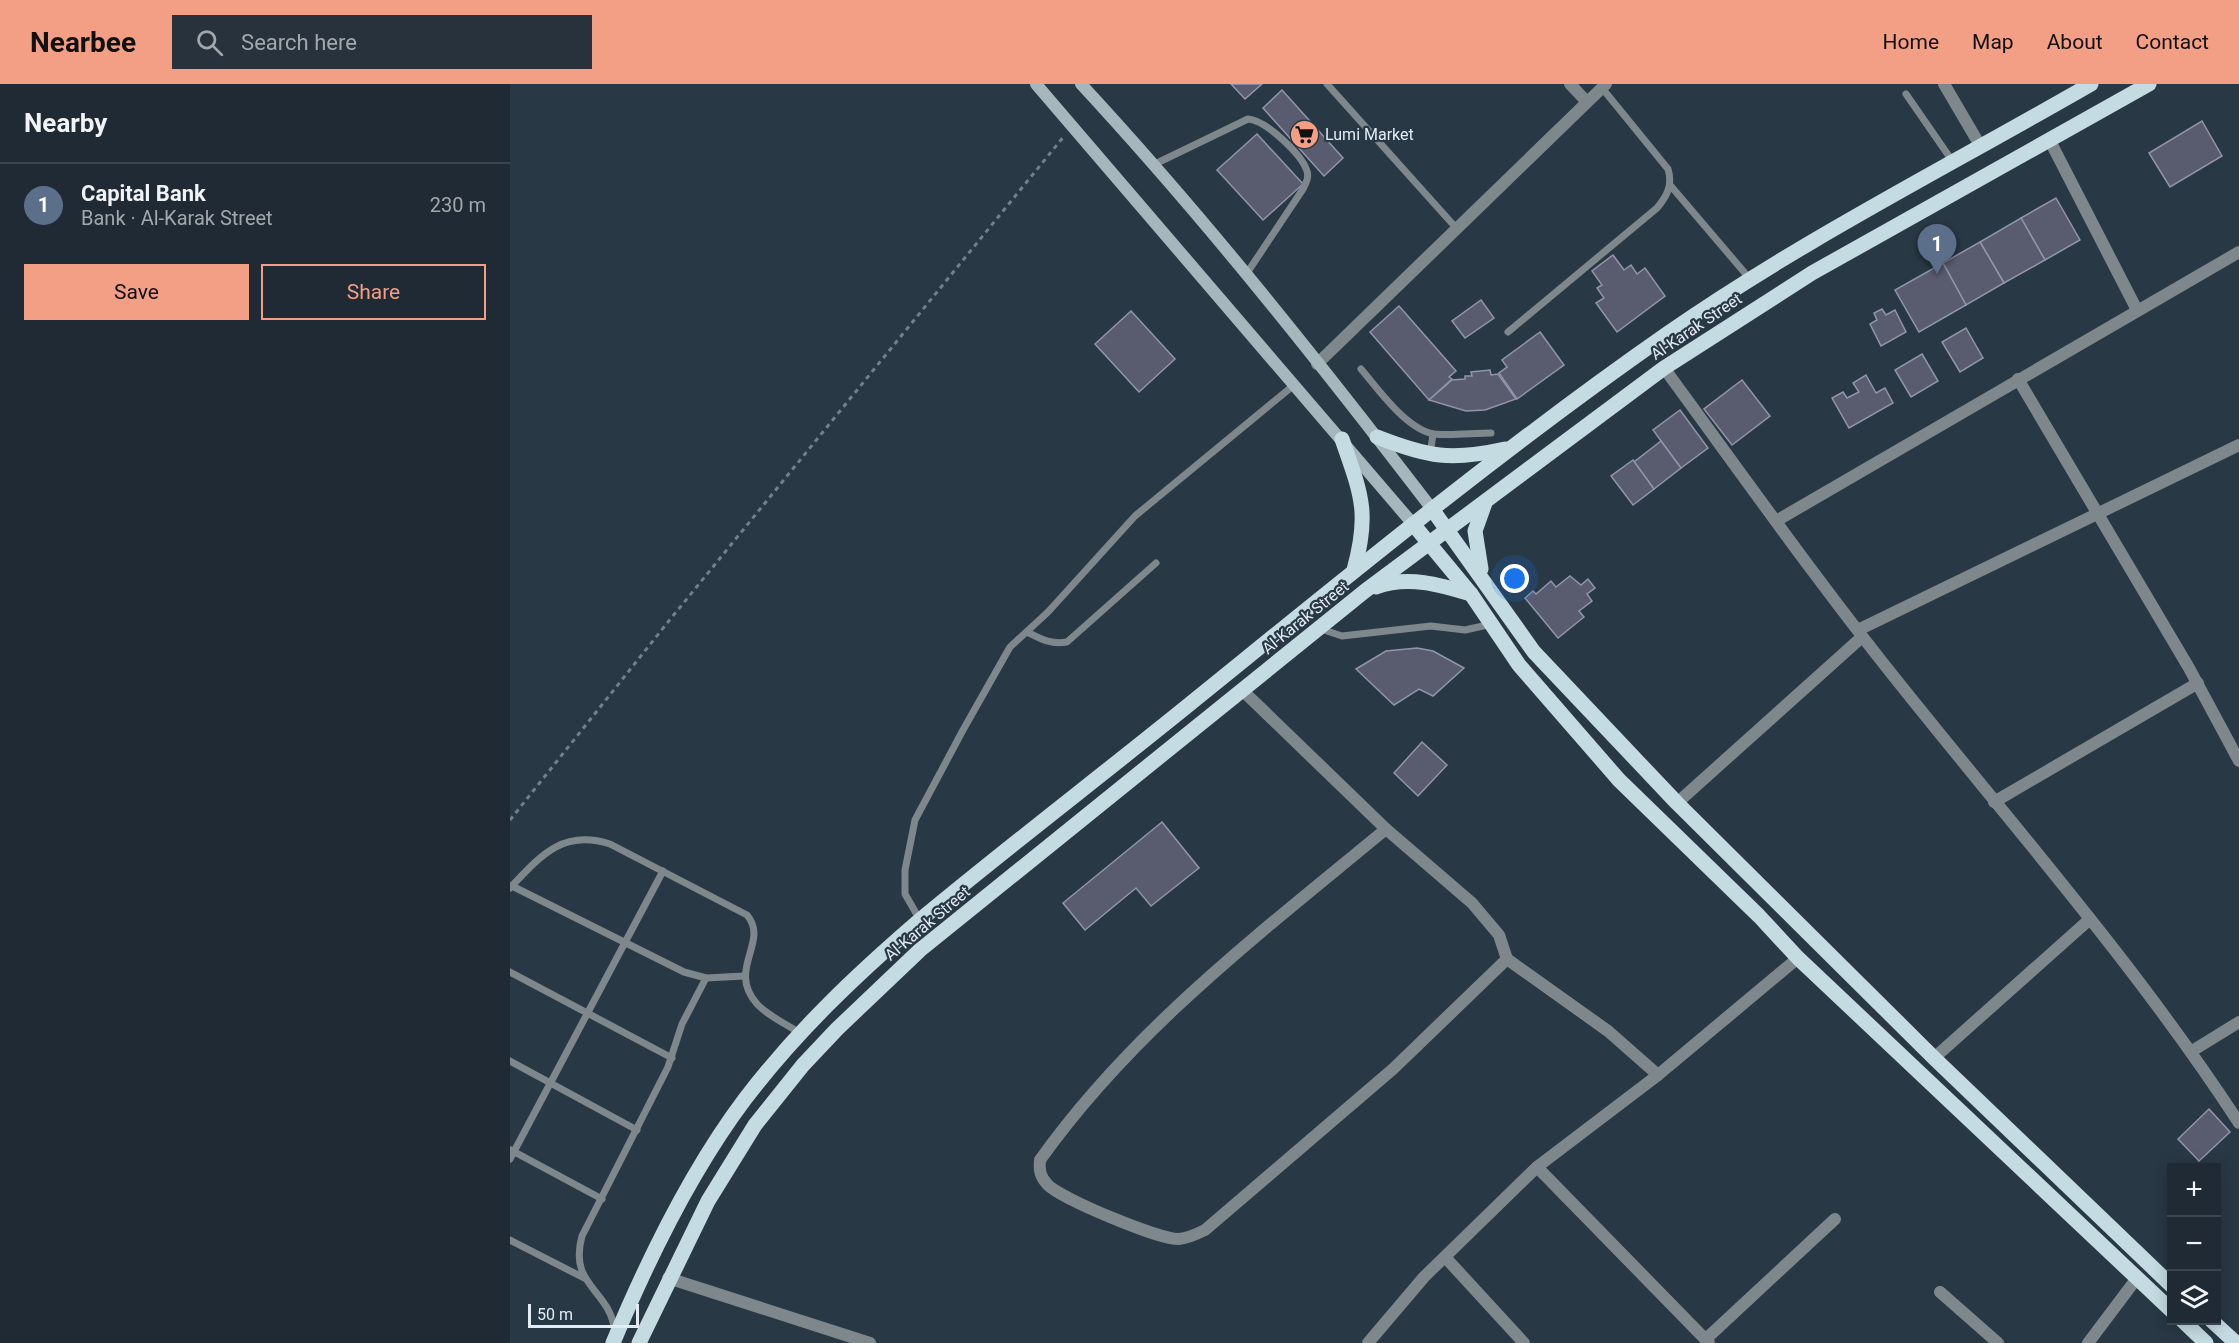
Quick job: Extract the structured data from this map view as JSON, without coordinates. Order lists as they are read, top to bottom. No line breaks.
{"streets":{"main road":["Al-Karak Street"]},"places":{"supermarket":["Lumi Market"]},"scale_bar":"50 m","page":{"header":"Nearbee","search":"Search here","nav":["Home","Map","About","Contact"],"heading":"Nearby","list":[{"mark":"1","name":"Capital Bank","note":"Bank · Al-Karak Street","value":"230 m"}],"pins":"1","buttons":["Save","Share"],"map_buttons":["+","−"],"scale":"50 m"}}
